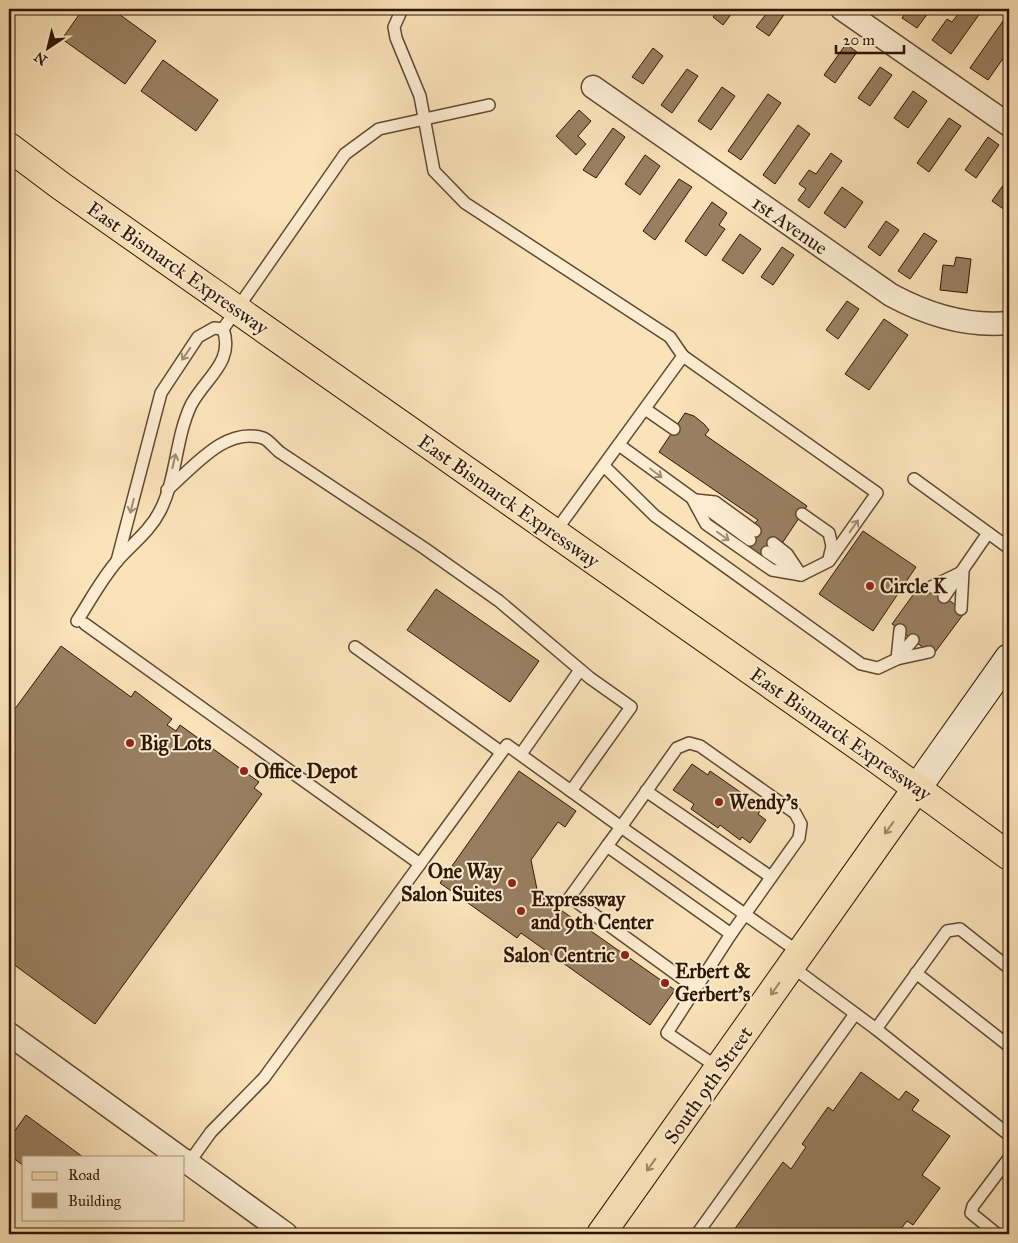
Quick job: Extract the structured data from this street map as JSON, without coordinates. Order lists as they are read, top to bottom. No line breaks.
{"streets":{"main road":["East Bismarck Expressway","South 9th Street"],"street":["1st Avenue"]},"crossings":[["East Bismarck Expressway","South 9th Street"]],"one_way":["South 9th Street"],"places":["Circle K","Big Lots","Office Depot","Wendy's","One Way Salon Suites","Expressway and 9th Center","Salon Centric","Erbert & Gerbert's"],"legend":["Road","Building"],"scale_bar":"20 m","north":"bottom left"}
